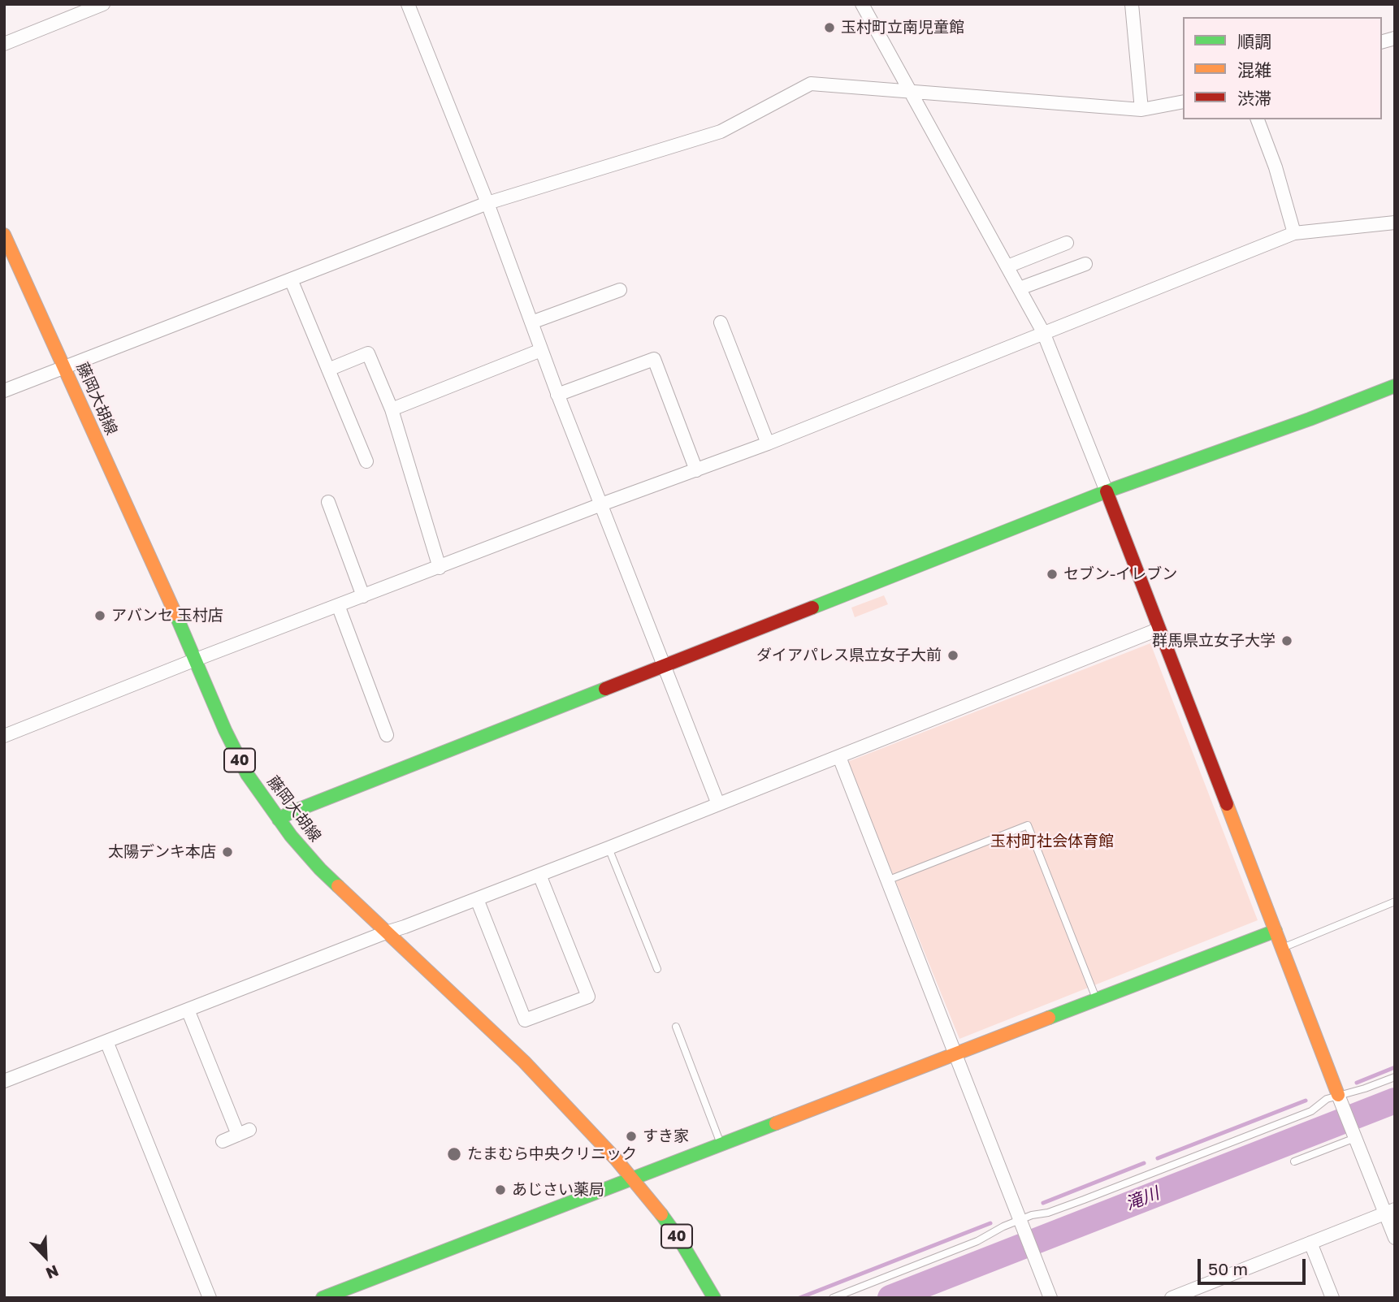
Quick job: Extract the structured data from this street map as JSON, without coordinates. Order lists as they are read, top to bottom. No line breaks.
{"streets":{"street":["藤岡大胡線","40"]},"water":["滝川"],"parks":["玉村町社会体育館"],"places":["玉村町立南児童館","セブン-イレブン","アバンセ 玉村店","群馬県立女子大学","ダイアパレス県立女子大前","太陽デンキ本店","すき家","たまむら中央クリニック","あじさい薬局"],"legend":["順調","混雑","渋滞"],"scale_bar":"50 m","north":"bottom right"}
